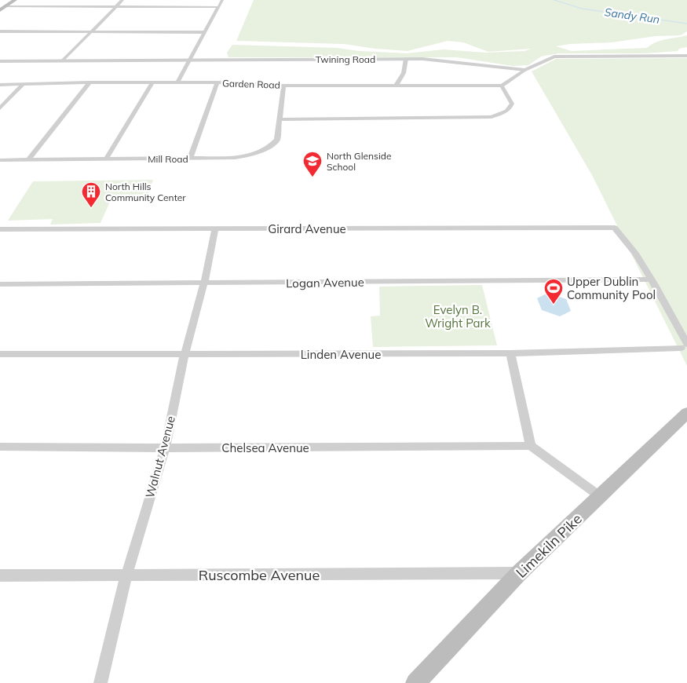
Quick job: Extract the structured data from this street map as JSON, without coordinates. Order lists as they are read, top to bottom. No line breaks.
{"streets":{"main road":["Limekiln Pike"],"street":["Twining Road","Garden Road","Mill Road","Girard Avenue","Logan Avenue","Linden Avenue","Chelsea Avenue","Walnut Avenue","Ruscombe Avenue"]},"crossings":[["Garden Road","Mill Road"],["Girard Avenue","Logan Avenue"],["Girard Avenue","Walnut Avenue"],["Logan Avenue","Walnut Avenue"],["Linden Avenue","Walnut Avenue"],["Chelsea Avenue","Walnut Avenue"],["Walnut Avenue","Ruscombe Avenue"],["Limekiln Pike","Ruscombe Avenue"]],"water":["Sandy Run"],"parks":["Evelyn B. Wright Park"],"places":{"school or university":["North Glenside School"],"building":["North Hills Community Center"],"sports":["Upper Dublin Community Pool"]}}
